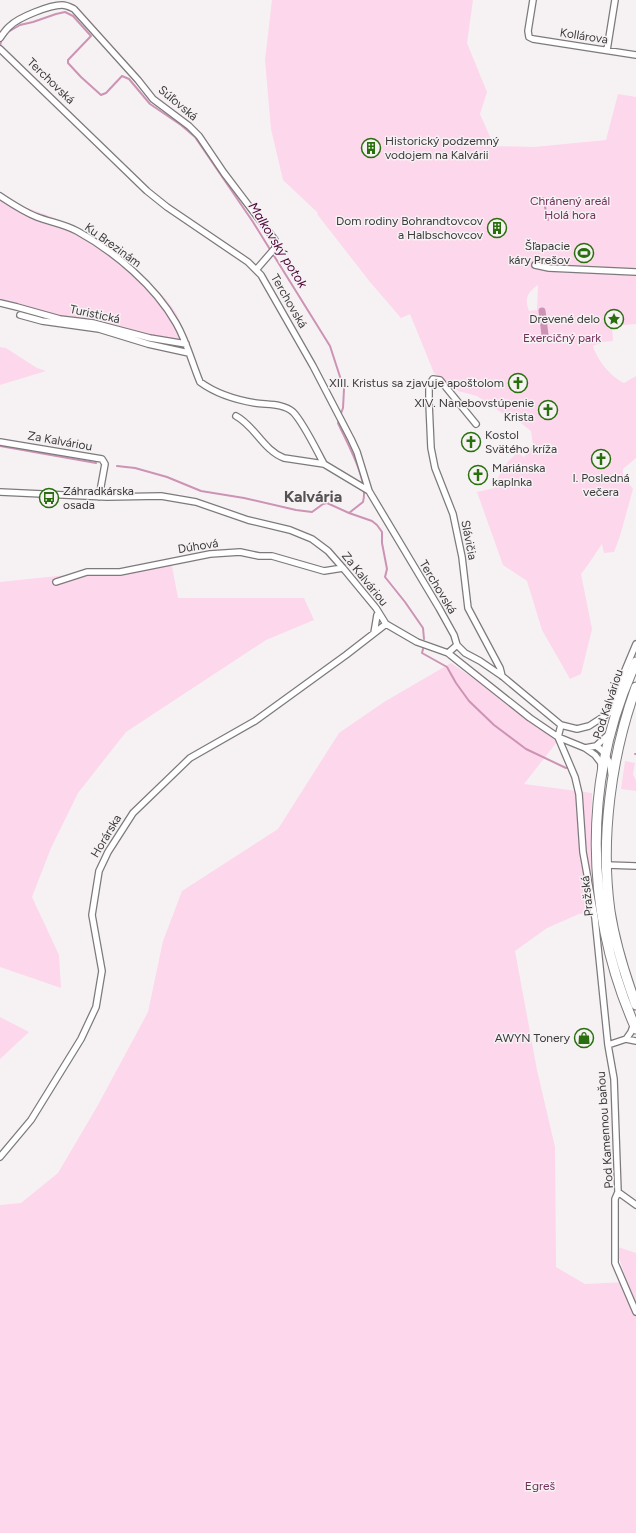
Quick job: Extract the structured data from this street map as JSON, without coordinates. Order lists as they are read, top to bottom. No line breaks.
{"streets":{"main road":["Pod Kalváriou","Pražská"],"street":["Kollárova","Terchovská","Súľovská","Ku Brezinám","Turistická","Za Kalváriou","Slávičia","Dúhová","Horárska","Pod Kamennou baňou"]},"crossings":[["Terchovská","Súľovská"],["Terchovská","Slávičia"],["Ku Brezinám","Turistická"],["Za Kalváriou","Dúhová"],["Za Kalváriou","Horárska"],["Za Kalváriou","Pod Kamennou baňou"],["Slávičia","Pod Kalváriou"],["Pod Kalváriou","Pražská"]],"districts":["Kalvária"],"water":["Malkovský potok"],"parks":["Chránený areál Holá hora","Exercičný park","Egreš"],"places":{"building":["Historický podzemný vodojem na Kalvárii","Dom rodiny Bohrandtovcov a Halbschovcov"],"sports":["Šľapacie káry Prešov"],"place":["Drevené delo"],"church":["XIII. Kristus sa zjavuje apoštolom","XIV. Nanebovstúpenie Krista","Kostol Svätého kríža","I. Posledná večera","Mariánska kaplnka"],"bus stop":["Záhradkárska osada"],"shop":["AWYN Tonery"]}}
